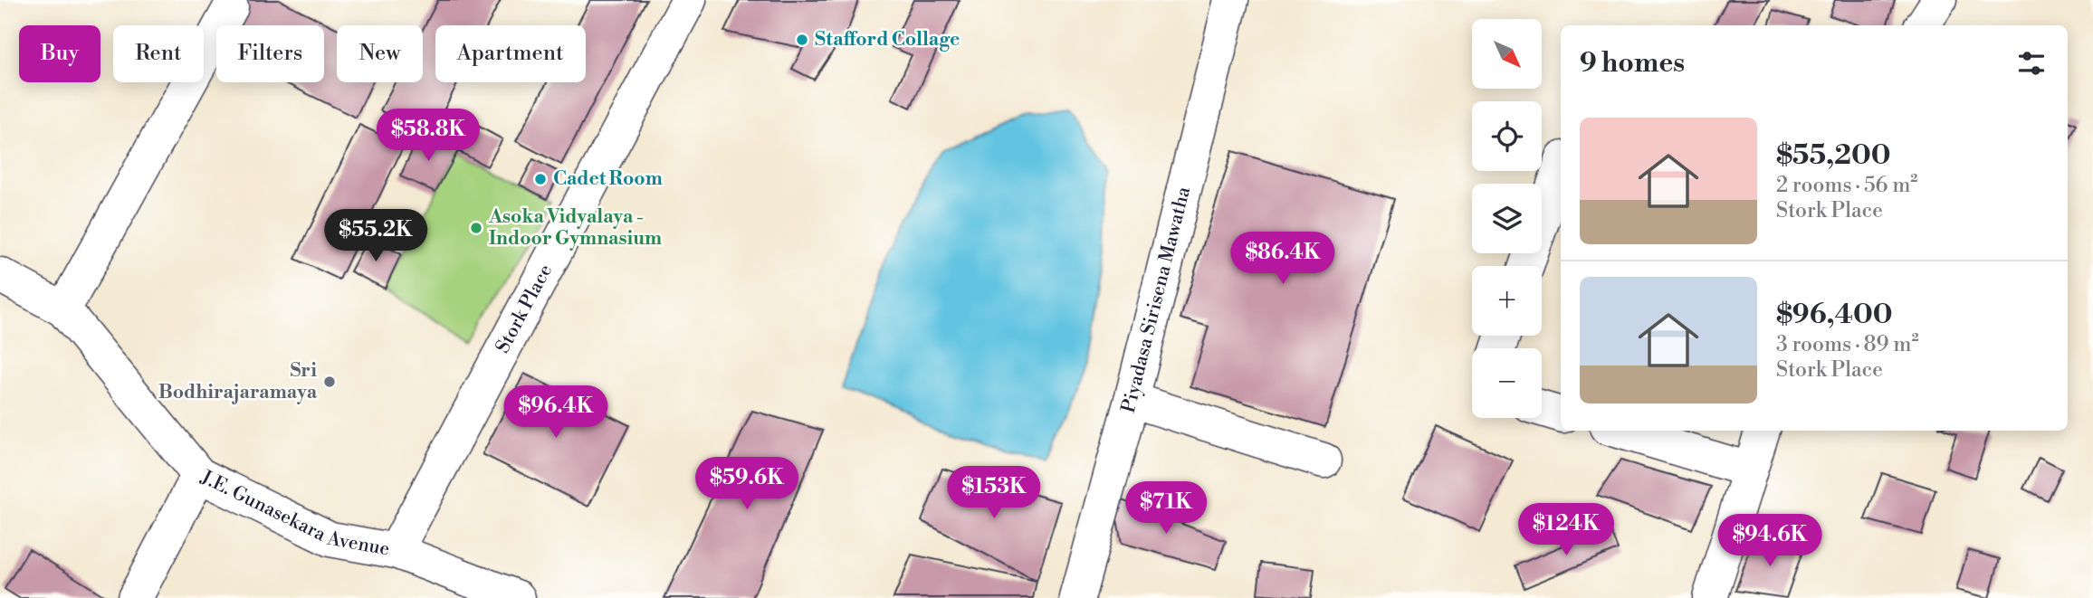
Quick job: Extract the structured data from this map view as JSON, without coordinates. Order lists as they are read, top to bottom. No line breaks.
{"streets":{"street":["Piyadasa Sirisena Mawatha","Stork Place","J.E. Gunasekara Avenue"]},"crossings":[["Stork Place","J.E. Gunasekara Avenue"]],"places":["Stafford Collage","Cadet Room","Asoka Vidyalaya - Indoor Gymnasium","Sri Bodhirajaramaya"],"north":"bottom right","page":{"map_buttons":["+","−"],"chip":["Buy","Rent","Filters","New","Apartment"],"heading":"9 homes","list":[{"name":"$55,200","note":"2 rooms · 56 m² · Stork Place"},{"name":"$96,400","note":"3 rooms · 89 m² · Stork Place"}],"price":["$58.8K","$55.2K","$86.4K","$96.4K","$59.6K","$153K","$71K","$124K","$94.6K"]}}
